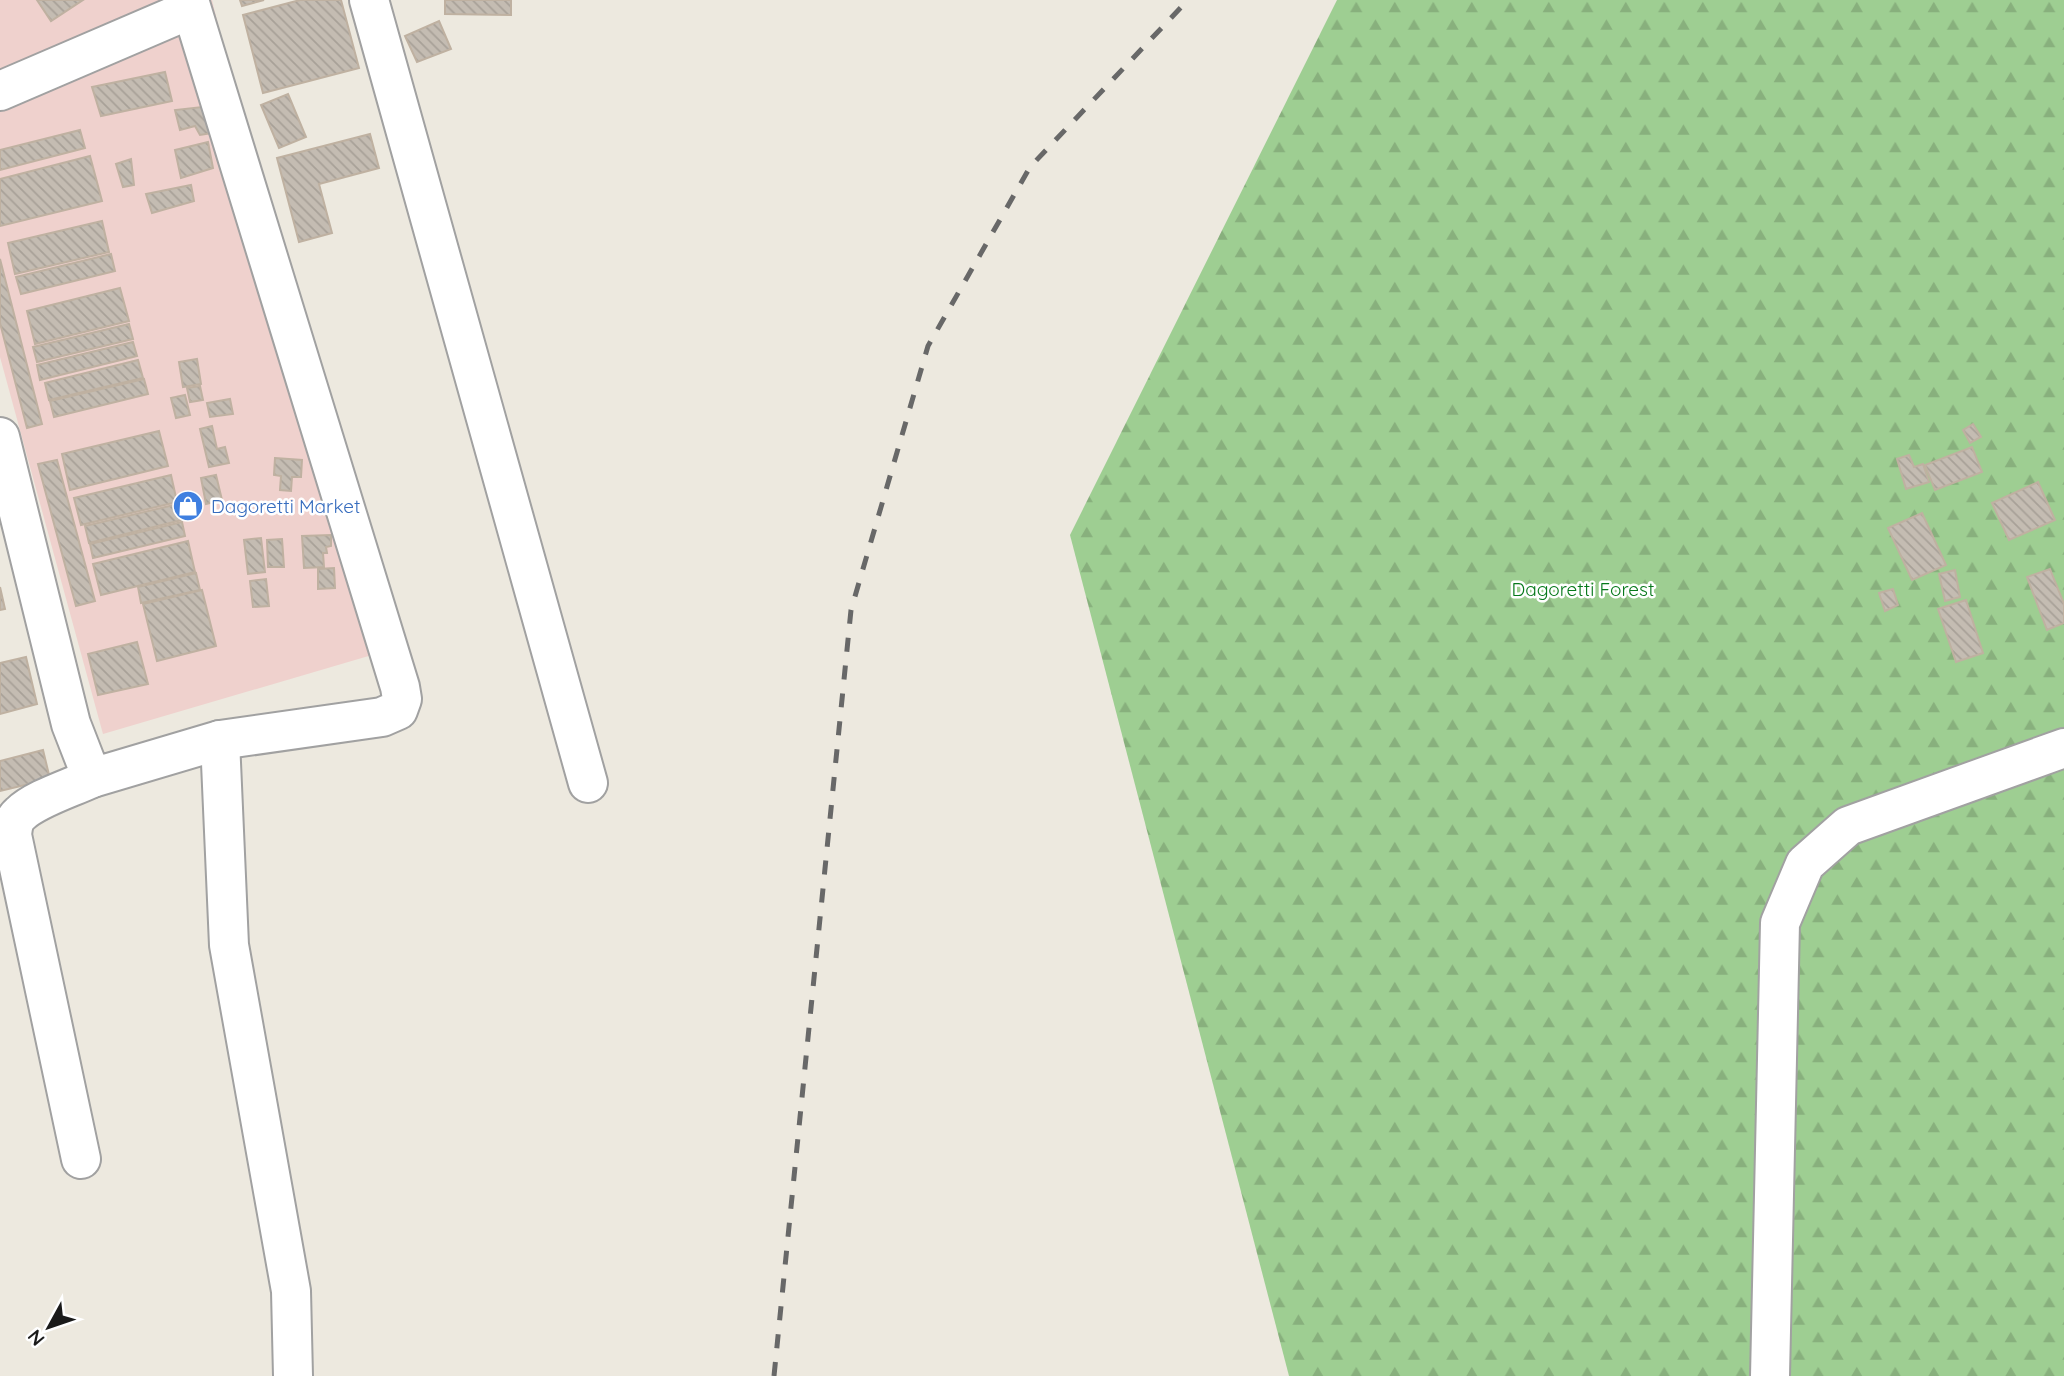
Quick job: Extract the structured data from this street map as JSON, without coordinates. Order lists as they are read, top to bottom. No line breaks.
{"parks":["Dagoretti Forest"],"places":{"shop":["Dagoretti Market"]},"north":"bottom left"}
